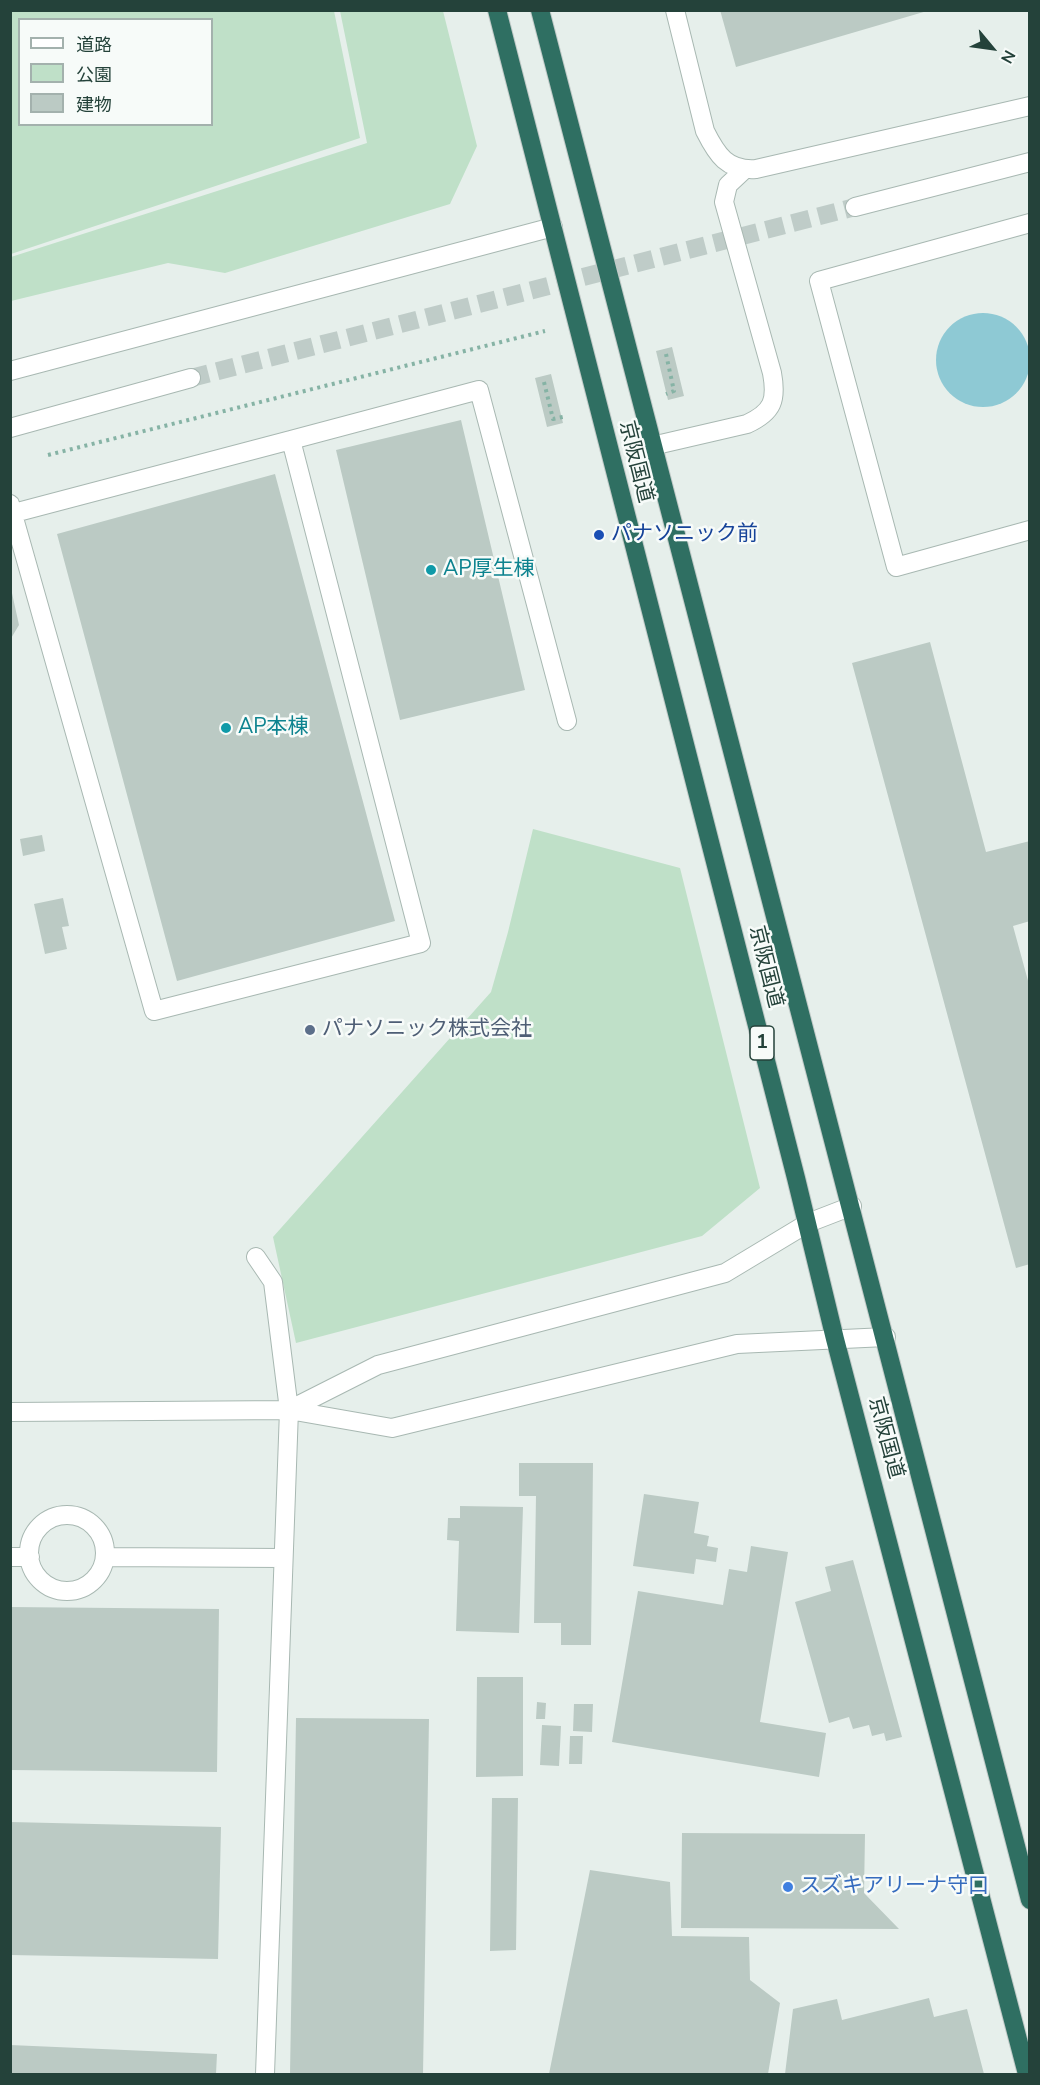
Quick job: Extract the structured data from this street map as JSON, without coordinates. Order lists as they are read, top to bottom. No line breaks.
{"streets":{"highway":["京阪国道","1"]},"places":["パナソニック前","AP厚生棟","AP本棟","パナソニック株式会社","スズキアリーナ守口"],"legend":["道路","公園","建物"],"north":"bottom right"}
